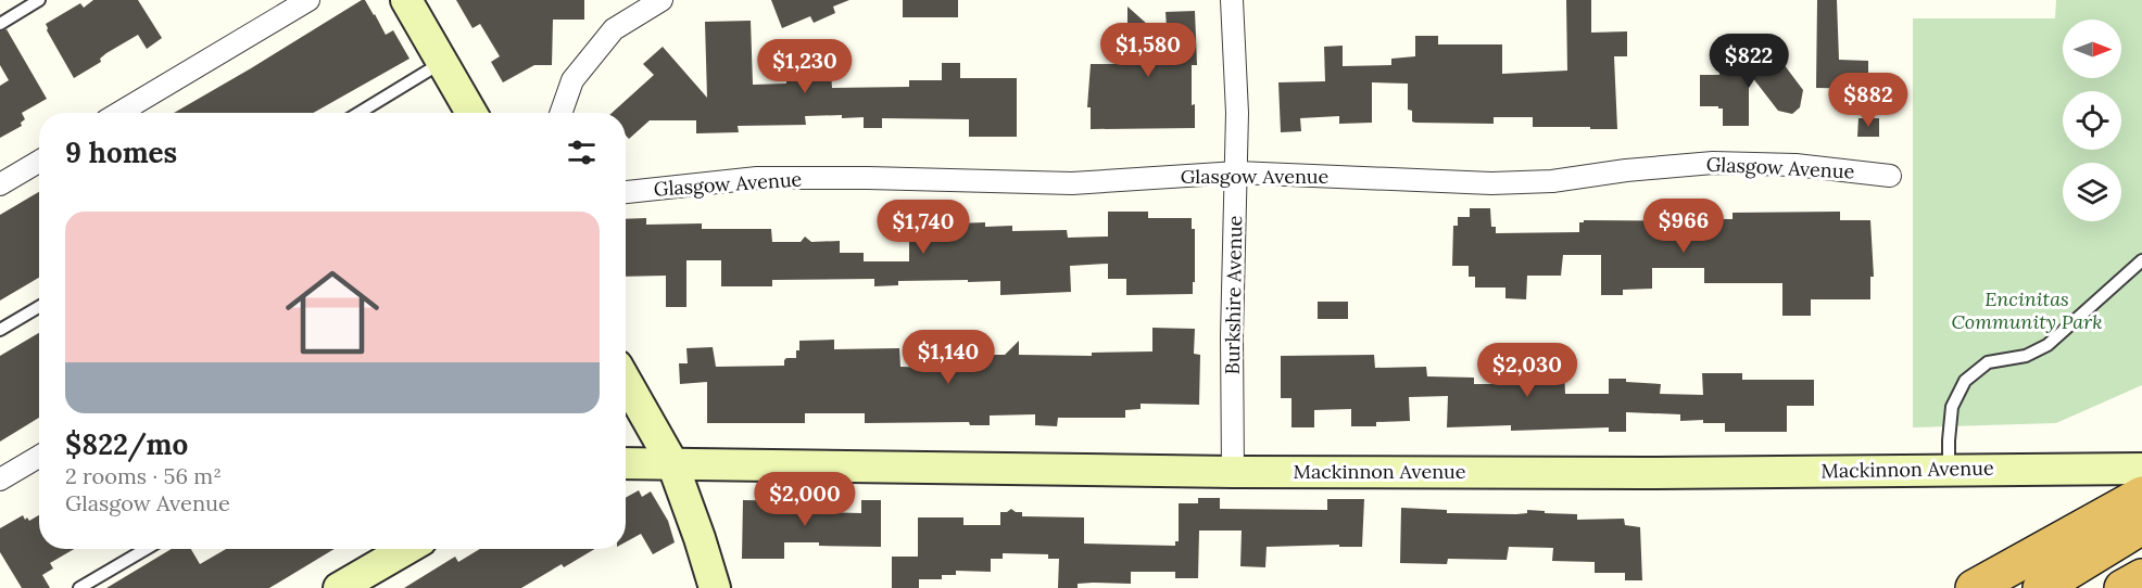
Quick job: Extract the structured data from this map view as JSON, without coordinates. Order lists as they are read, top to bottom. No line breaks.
{"streets":{"street":["Glasgow Avenue","Burkshire Avenue","Mackinnon Avenue"]},"crossings":[["Glasgow Avenue","Burkshire Avenue"],["Burkshire Avenue","Mackinnon Avenue"]],"parks":["Encinitas Community Park"],"north":"right","page":{"price":["$1,580","$822","$1,230","$882","$966","$1,740","$1,140","$2,030","$2,000"],"heading":"9 homes","list":[{"name":"$822/mo","note":"2 rooms · 56 m² · Glasgow Avenue"}]}}
